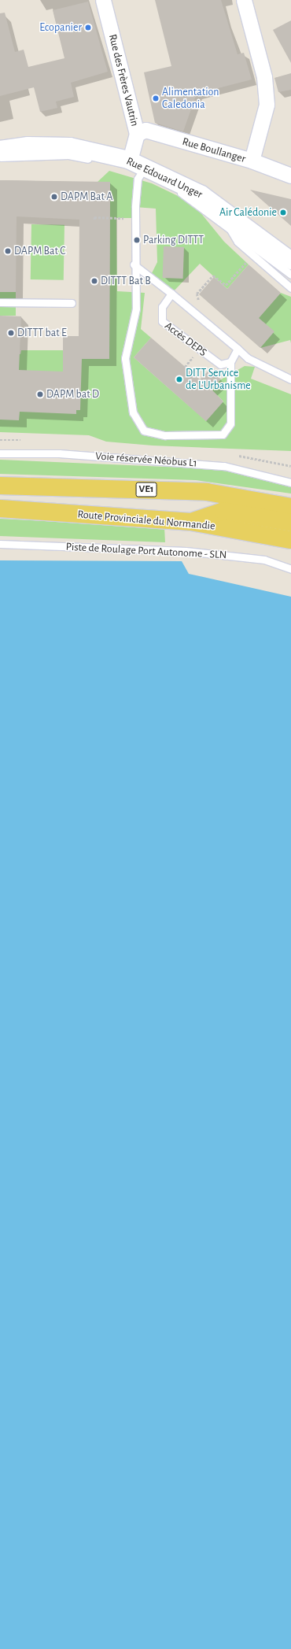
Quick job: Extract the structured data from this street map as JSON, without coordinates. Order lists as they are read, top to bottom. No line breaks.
{"streets":{"main road":["VE1","Route Provinciale du Normandie"],"street":["Rue des Frères Vautrin","Rue Boullanger","Rue Edouard Unger"],"lane":["Accès DEPS","Voie réservée Néobus L1","Piste de Roulage Port Autonome - SLN"]},"crossings":[["Rue des Frères Vautrin","Rue Boullanger"],["Rue des Frères Vautrin","Rue Edouard Unger"]],"places":["Ecopanier","Alimentation Caledonia","DAPM Bat A","Air Calédonie","Parking DITTT","DAPM Bat C","DITTT Bat B","DITTT bat E","DITT Service de L'Urbanisme","DAPM bat D"]}
